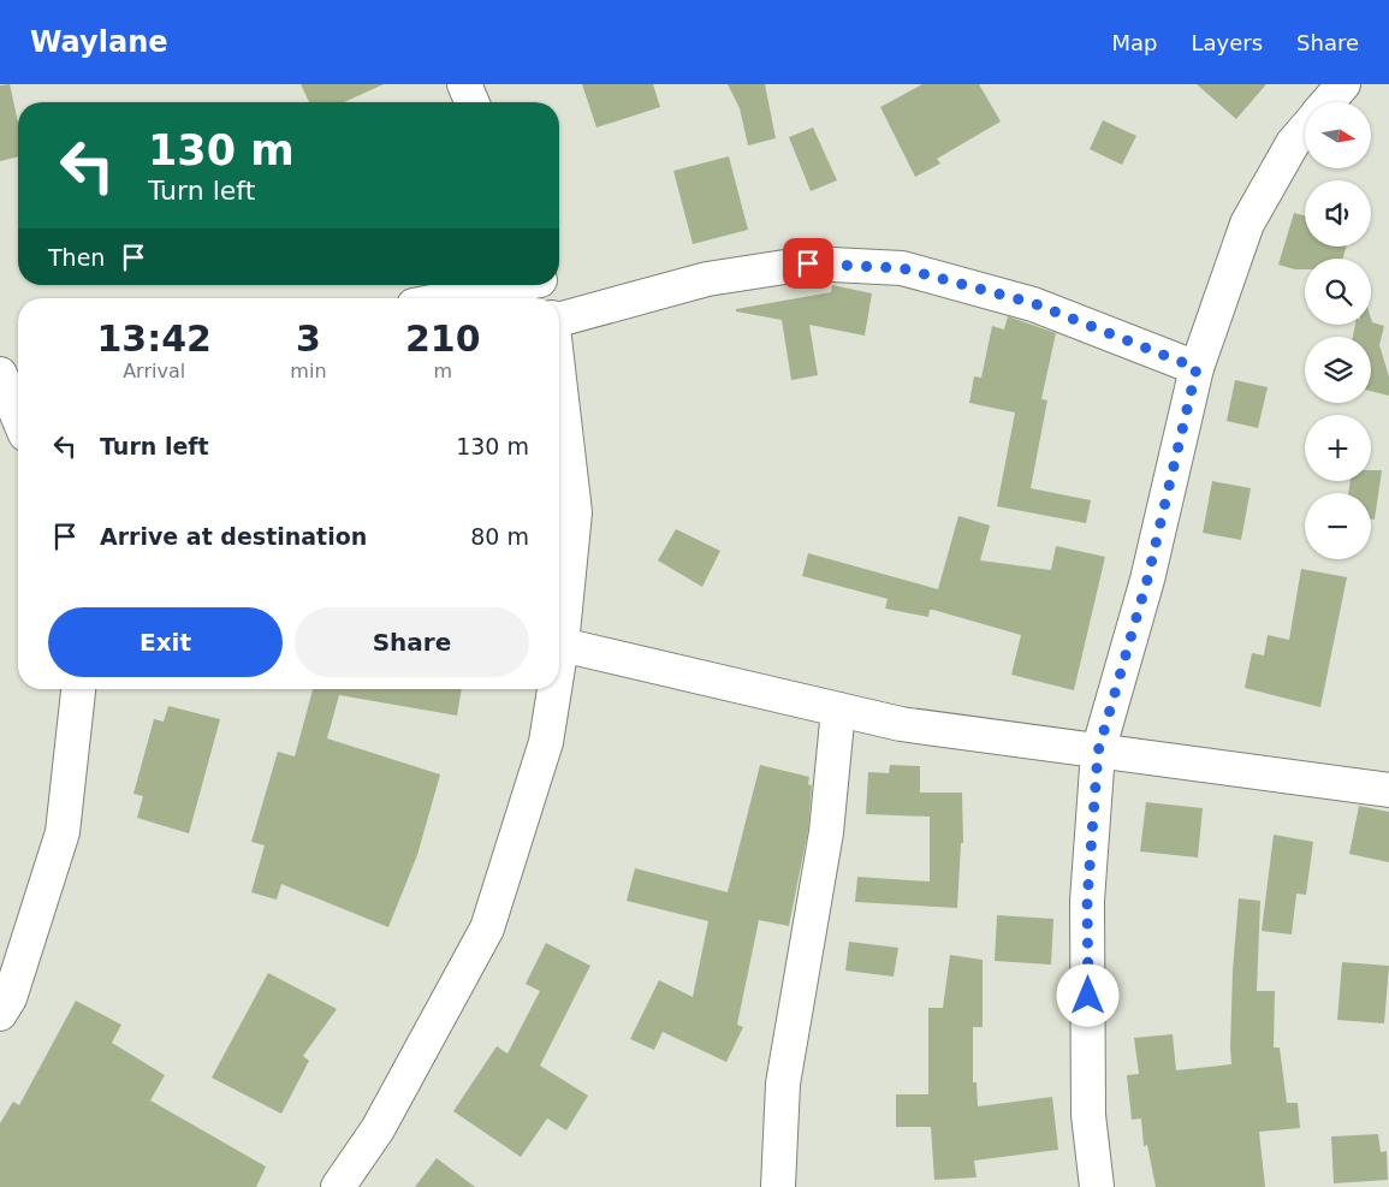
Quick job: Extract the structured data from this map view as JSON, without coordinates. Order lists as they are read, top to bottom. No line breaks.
{"north":"right","page":{"header":"Waylane","nav":["Map","Layers","Share"],"map_buttons":["+","−"],"turn":["130 m","Turn left"],"then":"Then","eta":["13:42","Arrival","3","min","210","m"],"list":[{"name":"Turn left","value":"130 m"},{"name":"Arrive at destination","value":"80 m"}],"buttons":["Exit","Share"]}}
